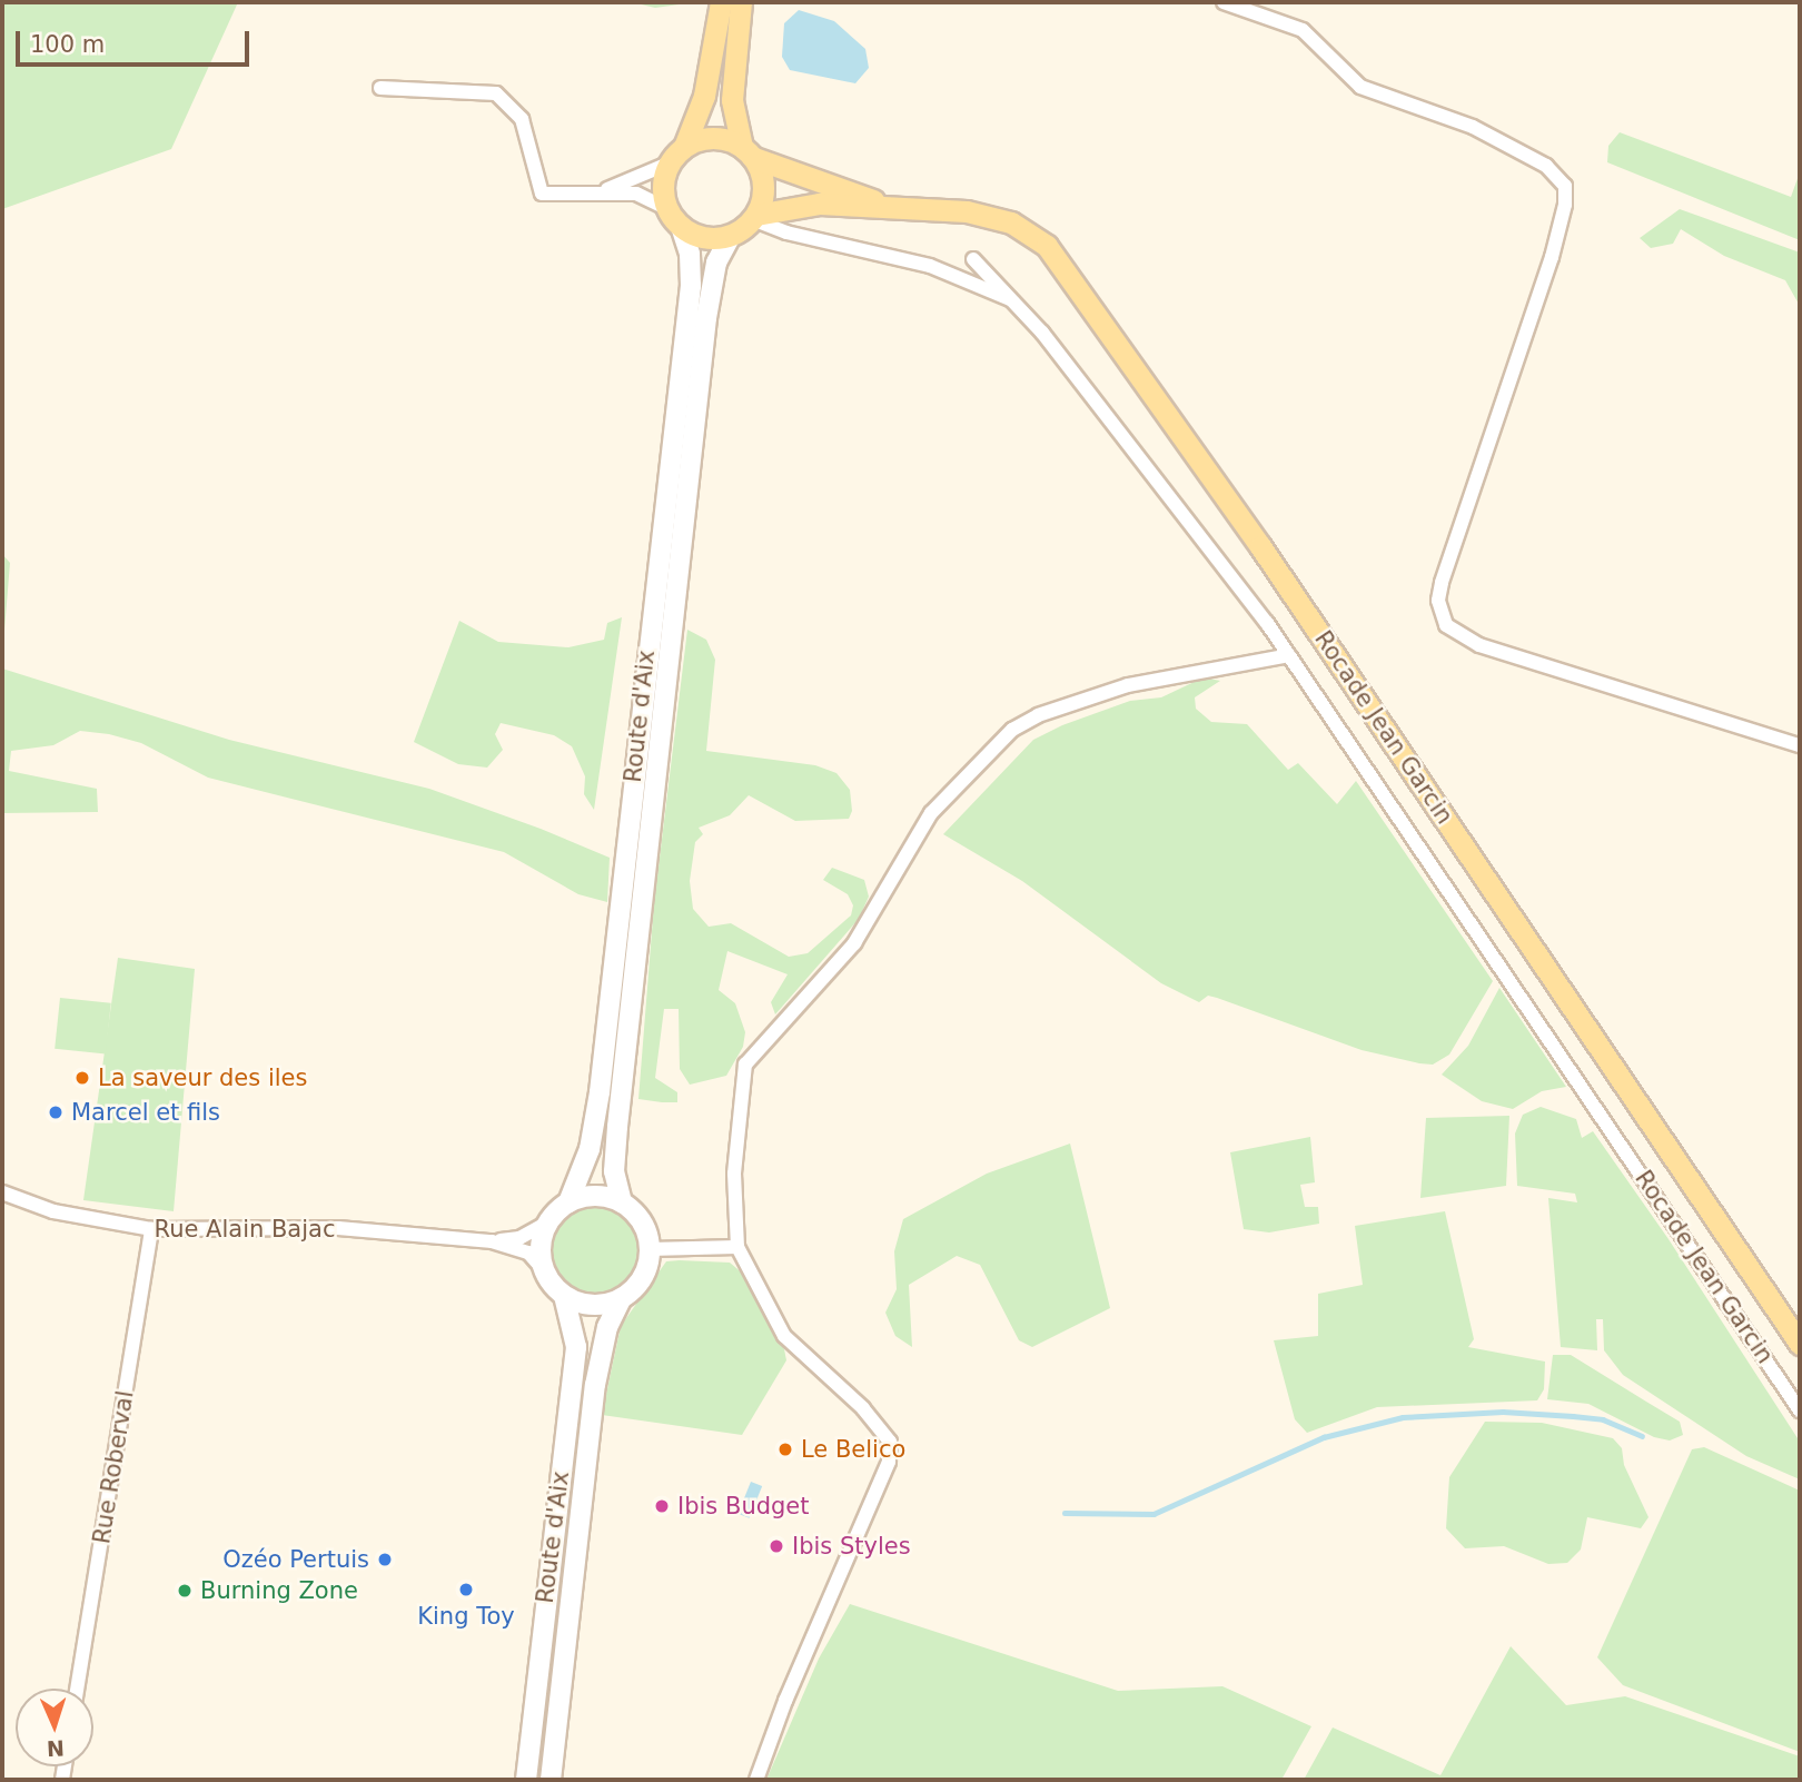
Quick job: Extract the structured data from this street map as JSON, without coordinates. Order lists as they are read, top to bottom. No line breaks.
{"streets":{"main road":["Route d'Aix","Rocade Jean Garcin"],"street":["Rue Alain Bajac","Rue Roberval"]},"crossings":[["Route d'Aix","Rocade Jean Garcin"],["Rue Alain Bajac","Rue Roberval"]],"places":["La saveur des iles","Marcel et fils","Le Belico","Ibis Budget","Ibis Styles","Ozéo Pertuis","King Toy","Burning Zone"],"scale_bar":"100 m","north":"bottom"}
